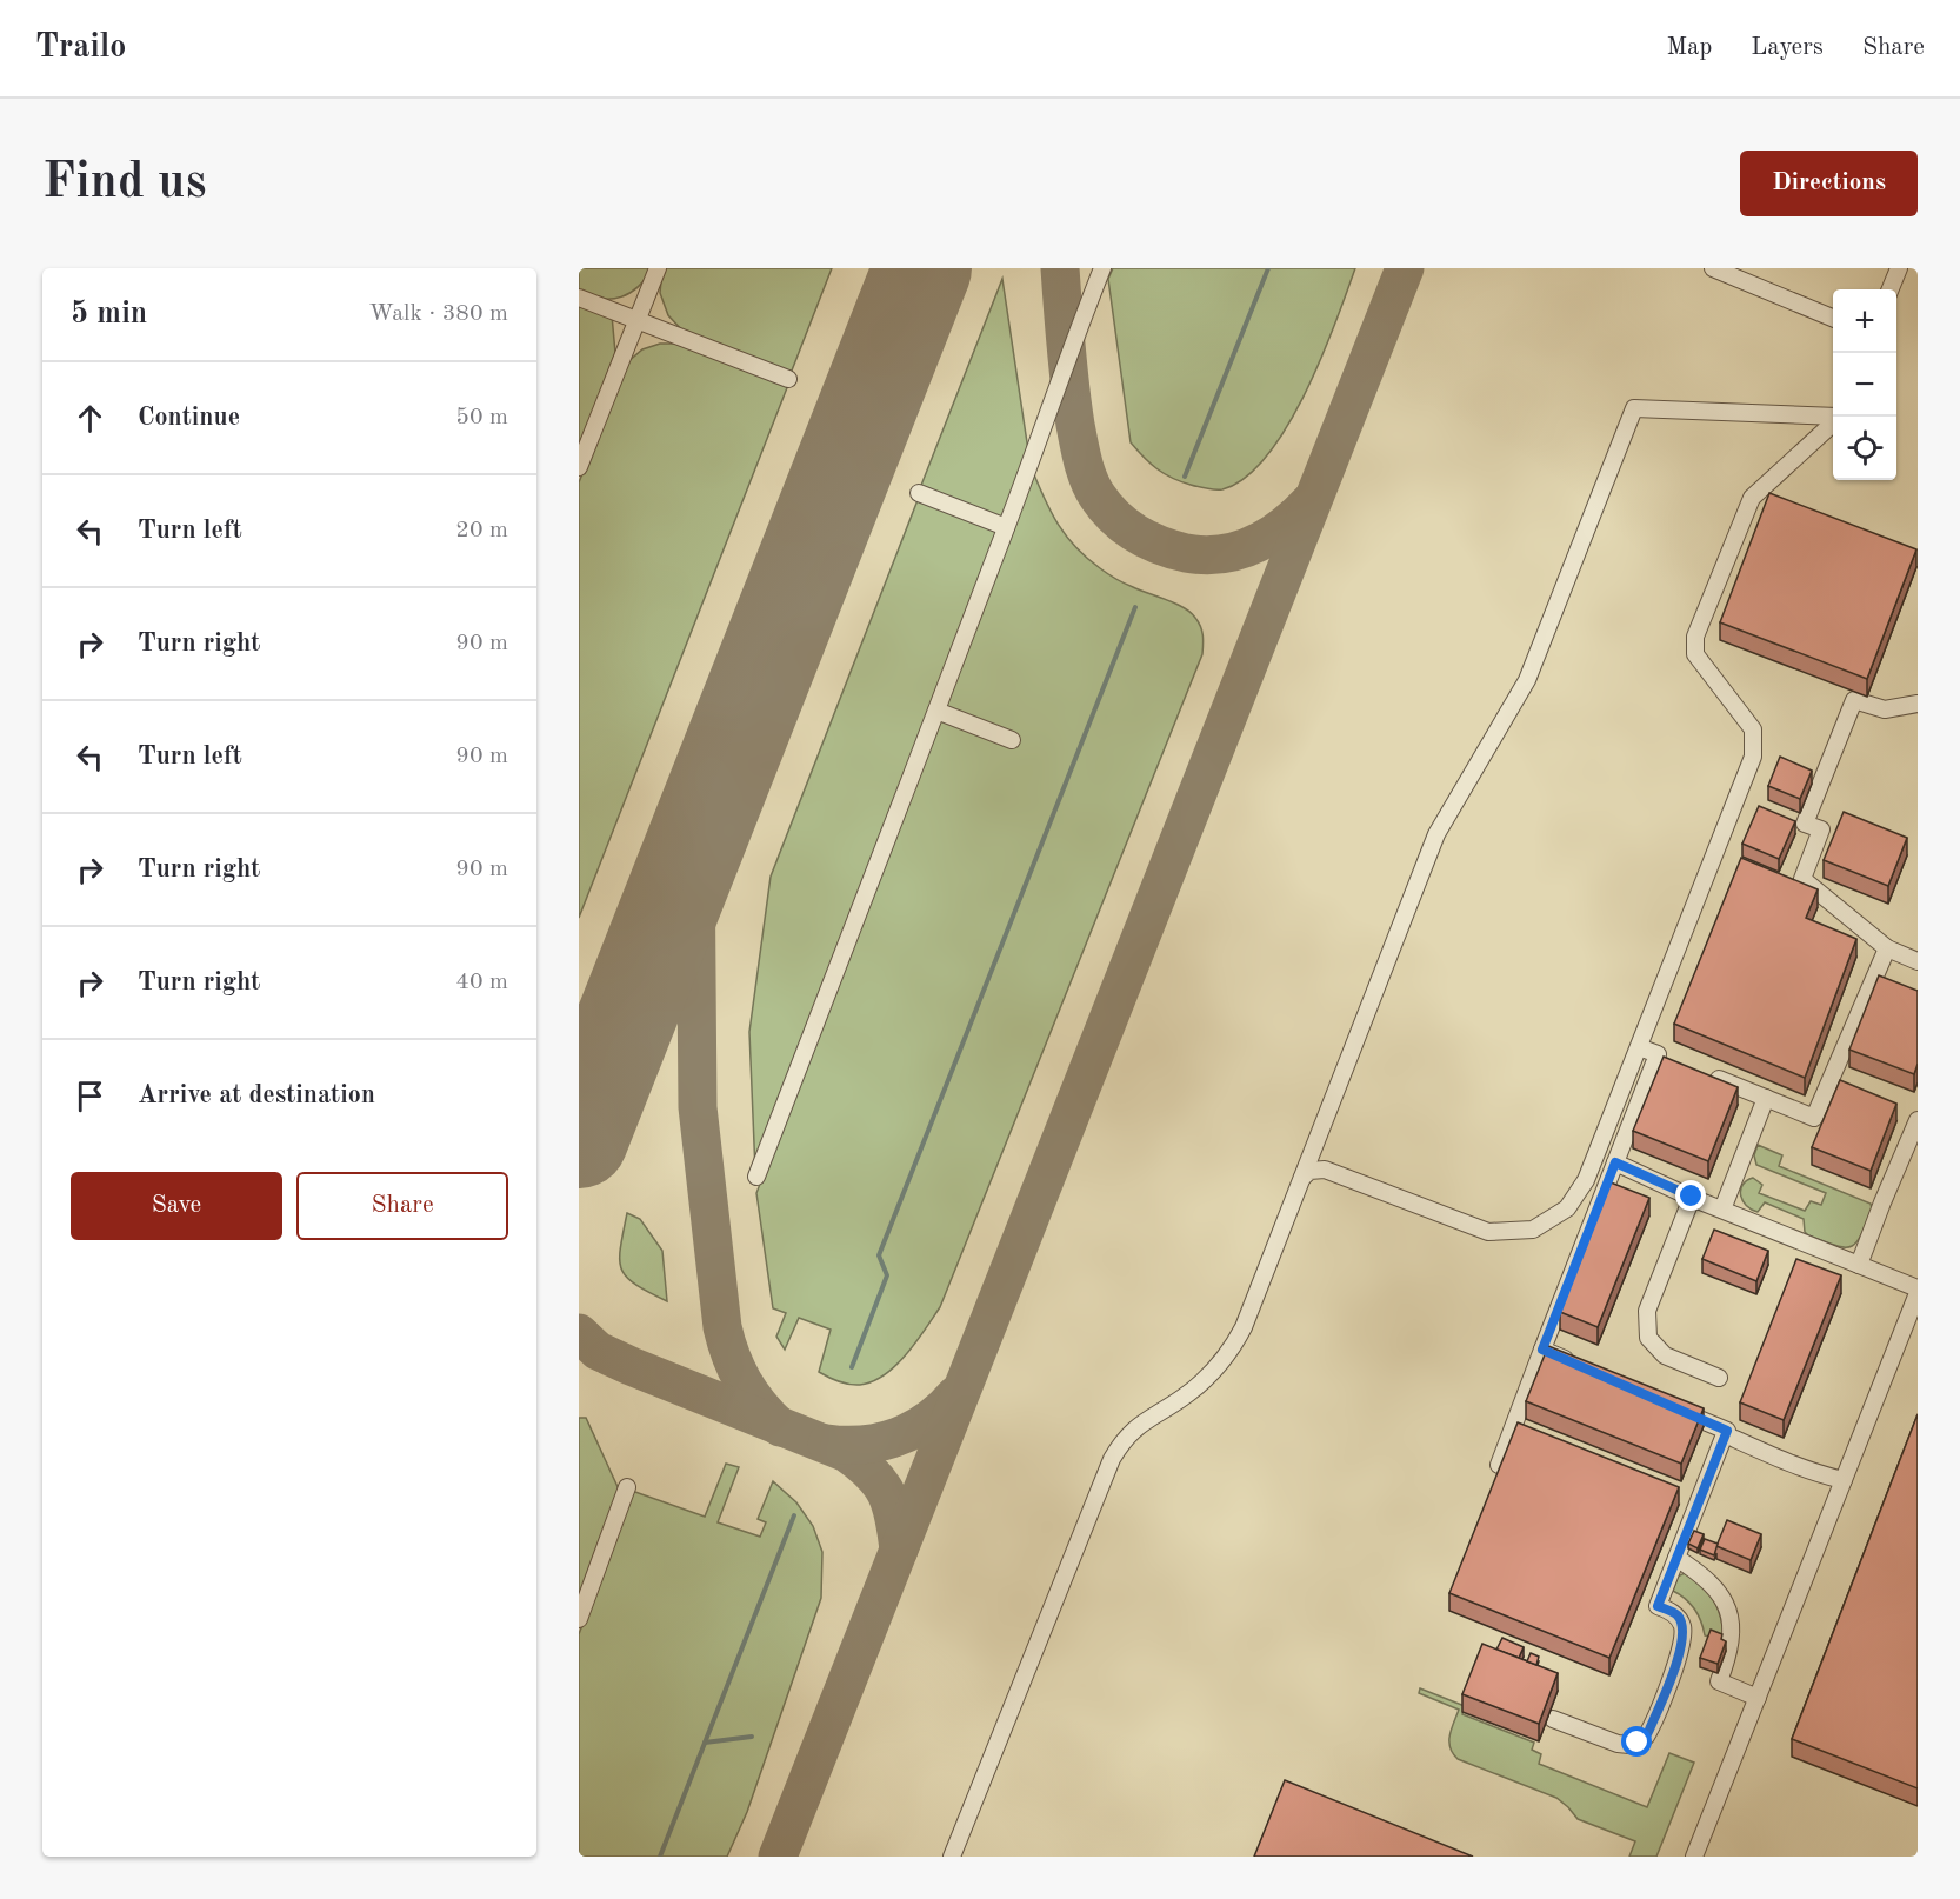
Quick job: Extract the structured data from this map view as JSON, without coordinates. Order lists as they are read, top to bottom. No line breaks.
{"page":{"header":"Trailo","nav":["Map","Layers","Share"],"buttons":["Directions",["Save","Share"]],"title":"Find us","heading":["5 min","Walk · 380 m"],"map_buttons":["+","−"],"list":[["Continue","50 m"],["Turn left","20 m"],["Turn right","90 m"],["Turn left","90 m"],["Turn right","90 m"],["Turn right","40 m"],"Arrive at destination"]}}
